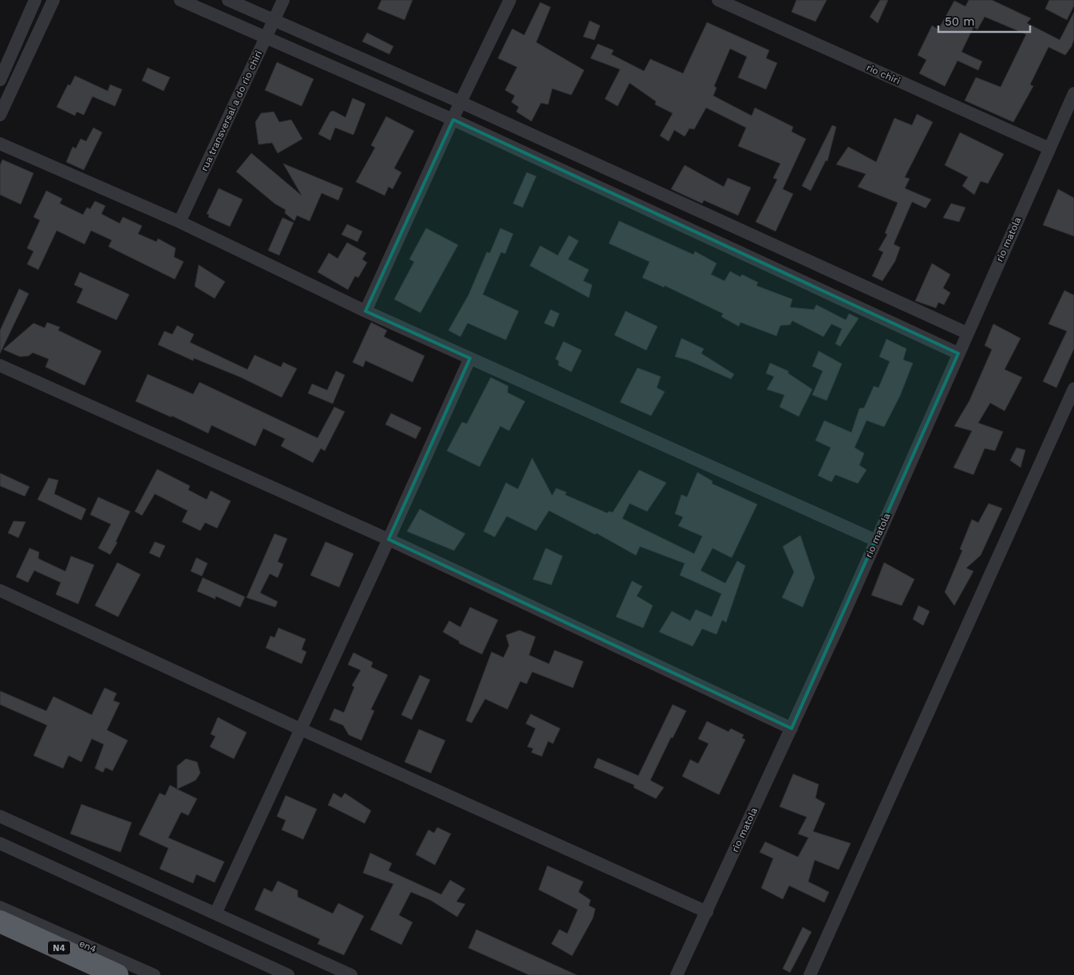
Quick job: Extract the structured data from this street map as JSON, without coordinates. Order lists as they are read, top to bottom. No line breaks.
{"streets":{"highway":["N4"],"street":["rio chiri","rua transversal a do rio chiri","rio matola","en4"]},"crossings":[["rio chiri","rio matola"]],"scale_bar":"50 m"}
